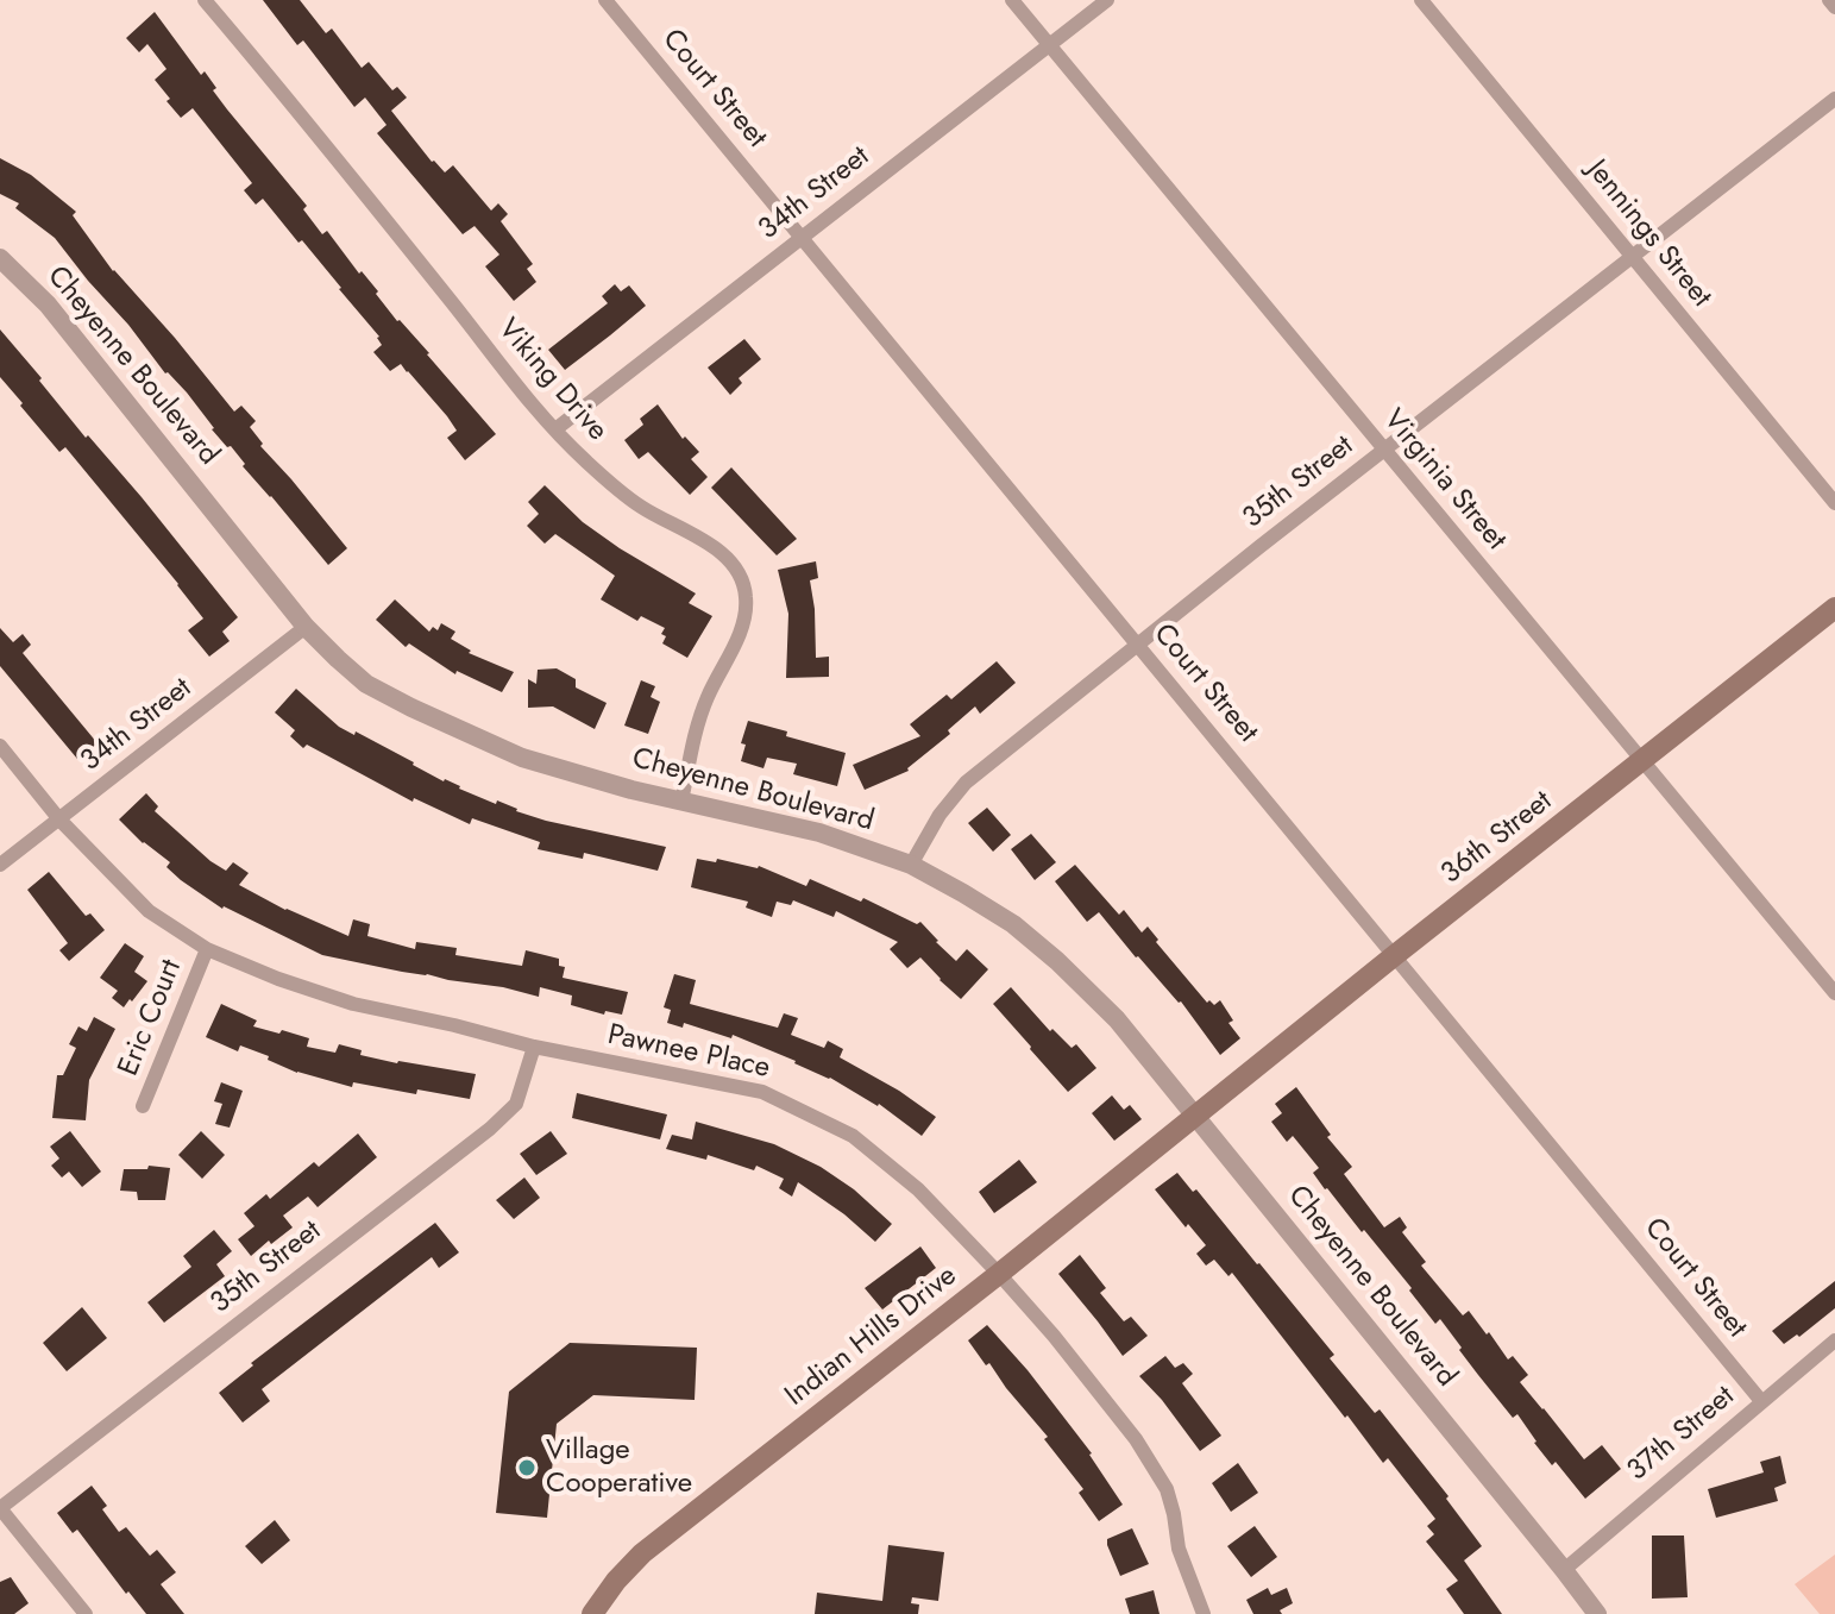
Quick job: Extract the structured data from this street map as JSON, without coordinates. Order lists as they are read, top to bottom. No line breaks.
{"streets":{"main road":["36th Street","Indian Hills Drive"],"street":["Court Street","34th Street","Jennings Street","Cheyenne Boulevard","Viking Drive","Virginia Street","35th Street","Eric Court","Pawnee Place","37th Street"]},"crossings":[["Court Street","34th Street"],["Court Street","35th Street"],["Court Street","36th Street"],["Court Street","37th Street"],["34th Street","Cheyenne Boulevard"],["34th Street","Viking Drive"],["34th Street","Virginia Street"],["34th Street","Pawnee Place"],["Jennings Street","35th Street"],["Cheyenne Boulevard","Viking Drive"],["Cheyenne Boulevard","35th Street"],["Cheyenne Boulevard","36th Street"],["Cheyenne Boulevard","Indian Hills Drive"],["Cheyenne Boulevard","37th Street"],["Virginia Street","35th Street"],["Virginia Street","36th Street"],["35th Street","Pawnee Place"],["36th Street","Indian Hills Drive"],["Eric Court","Pawnee Place"],["Pawnee Place","Indian Hills Drive"]],"places":["Village Cooperative"]}
